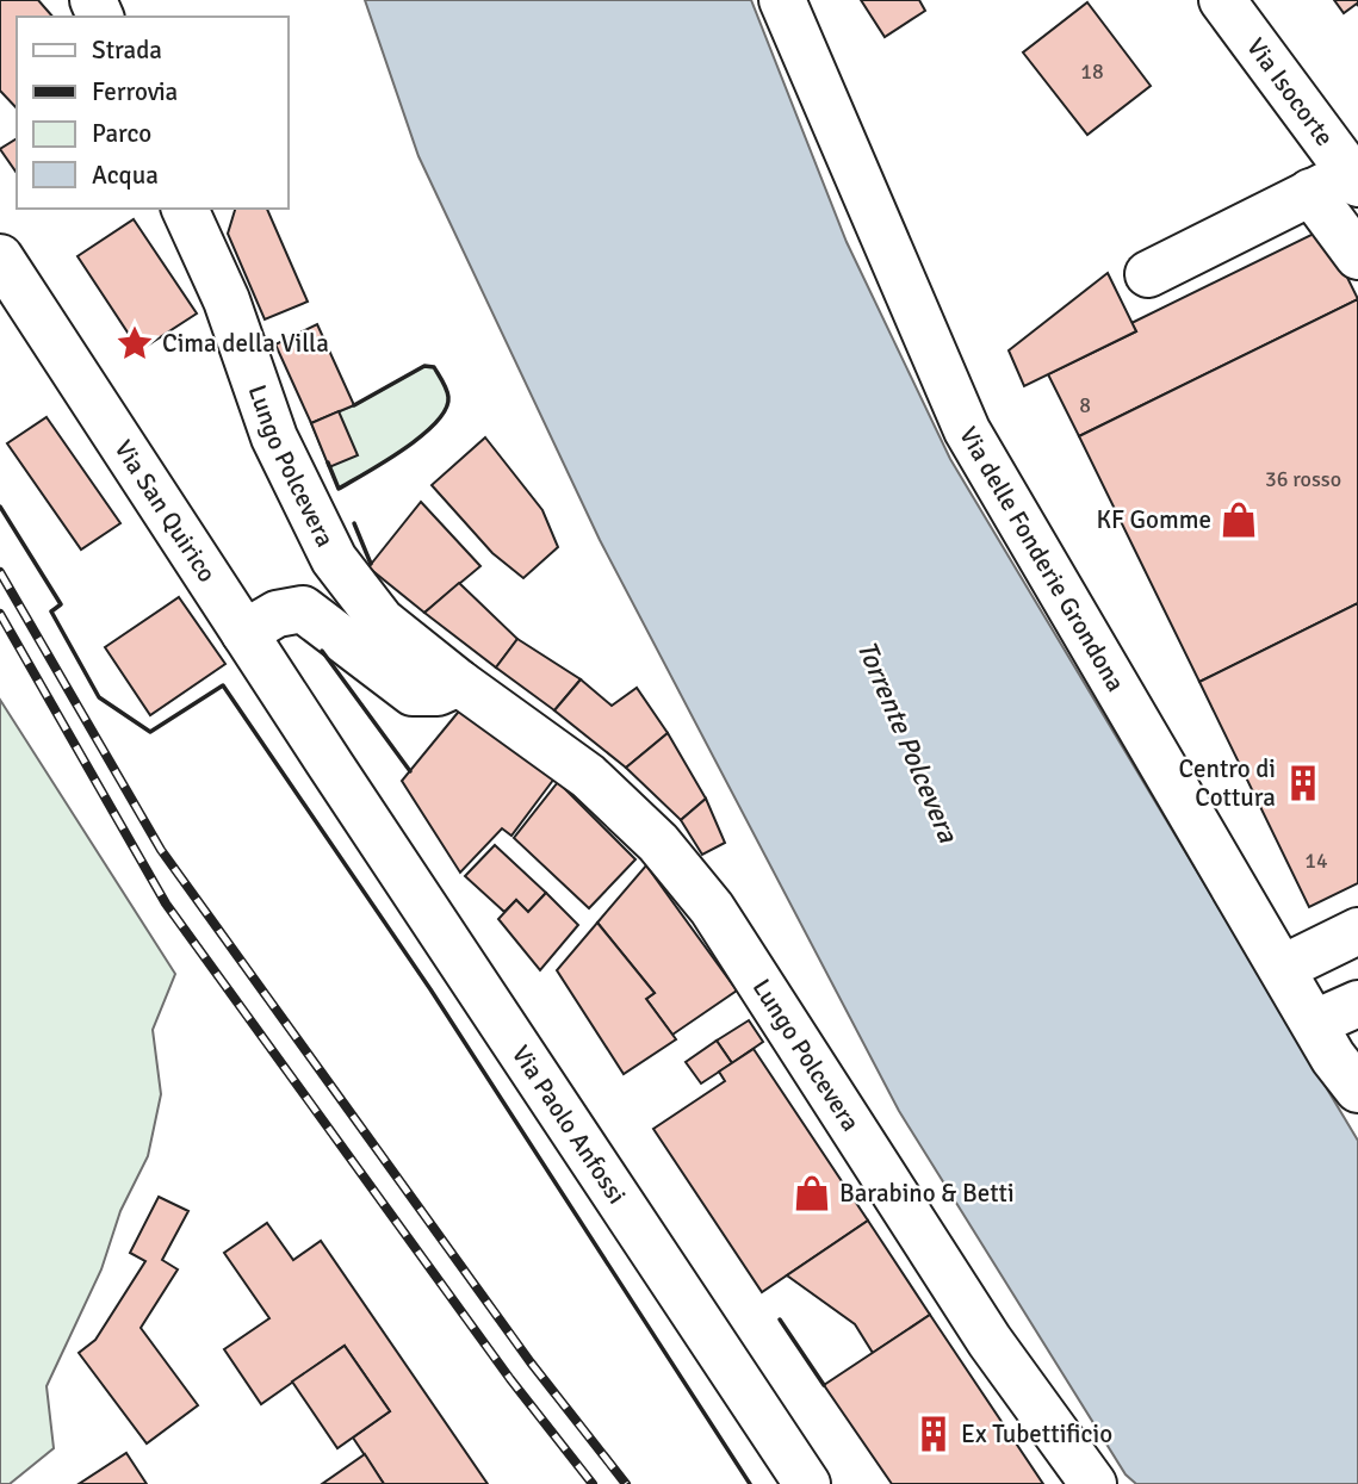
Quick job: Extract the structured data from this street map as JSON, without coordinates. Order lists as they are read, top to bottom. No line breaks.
{"streets":{"main road":["Via Isocorte","Lungo Polcevera","Via San Quirico","Via delle Fonderie Grondona","Via Paolo Anfossi"]},"crossings":[["Via San Quirico","Via Paolo Anfossi"]],"water":["Torrente Polcevera"],"places":{"place":["Cima della Villa"],"shop":["KF Gomme","Barabino & Betti"],"building":["Centro di Cottura","Ex Tubettificio"]},"house_numbers":["18","8","36 rosso","14"],"legend":["Strada","Ferrovia","Parco","Acqua"]}
